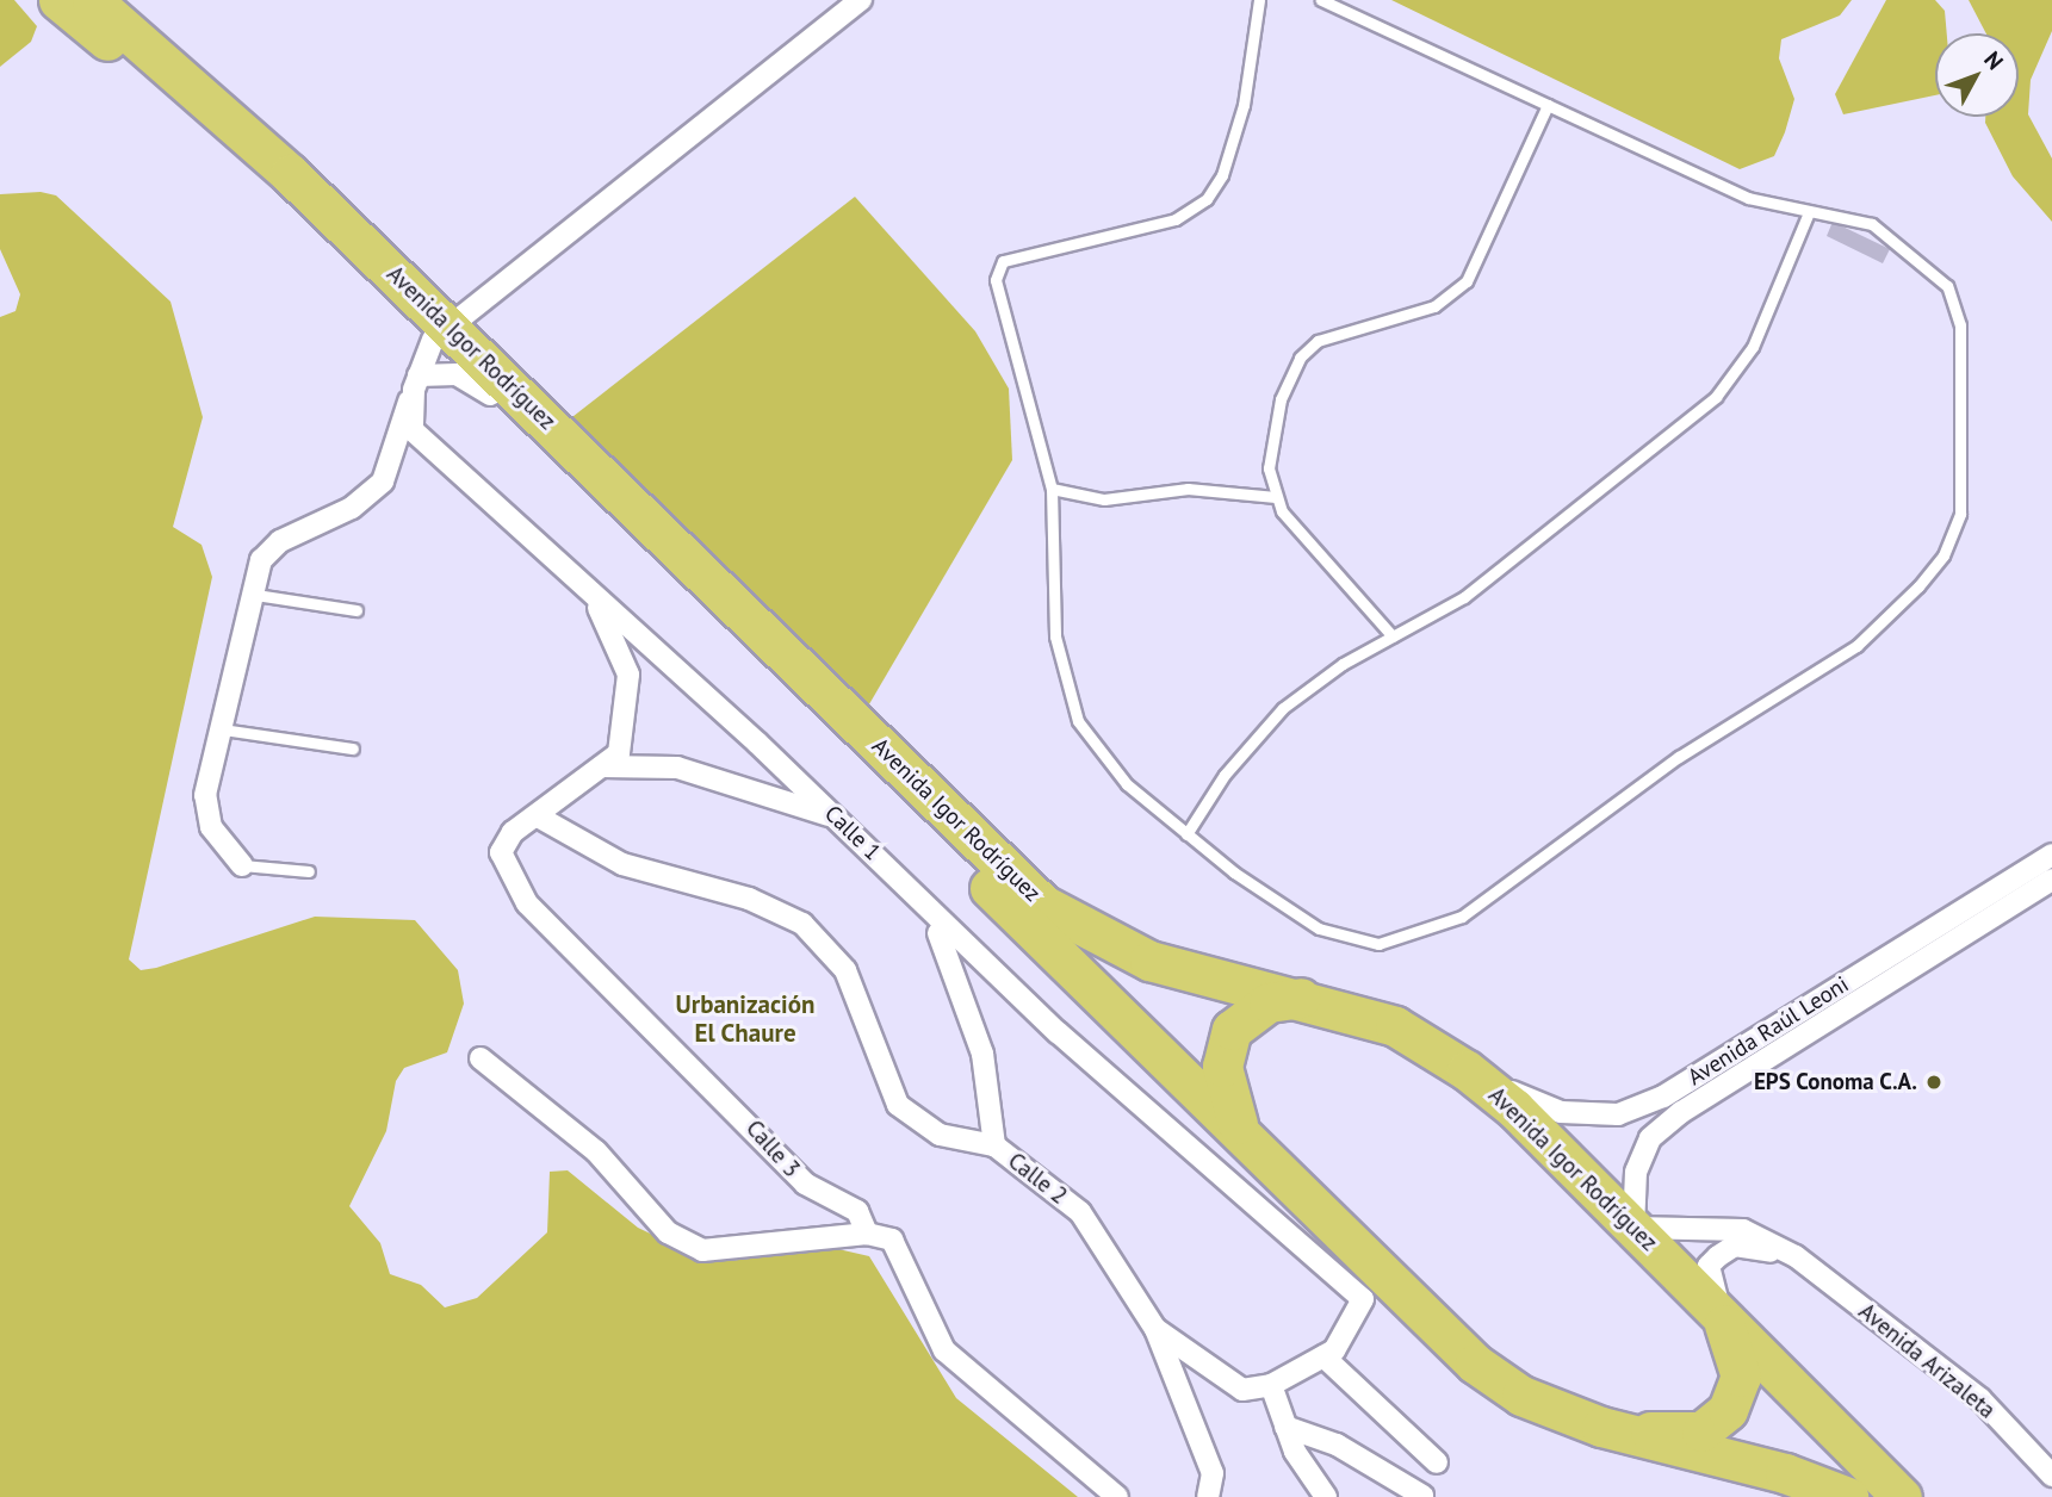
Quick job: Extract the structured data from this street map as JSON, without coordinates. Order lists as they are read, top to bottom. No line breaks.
{"streets":{"highway":["Avenida Igor Rodríguez"],"street":["Calle 1","Avenida Raúl Leoni","Calle 3","Calle 2","Avenida Arizaleta"]},"crossings":[["Avenida Igor Rodríguez","Calle 1"],["Avenida Igor Rodríguez","Avenida Raúl Leoni"],["Avenida Igor Rodríguez","Avenida Arizaleta"],["Avenida Raúl Leoni","Avenida Arizaleta"],["Calle 3","Calle 2"]],"districts":["Urbanización El Chaure"],"places":["EPS Conoma C.A."],"north":"top right"}
